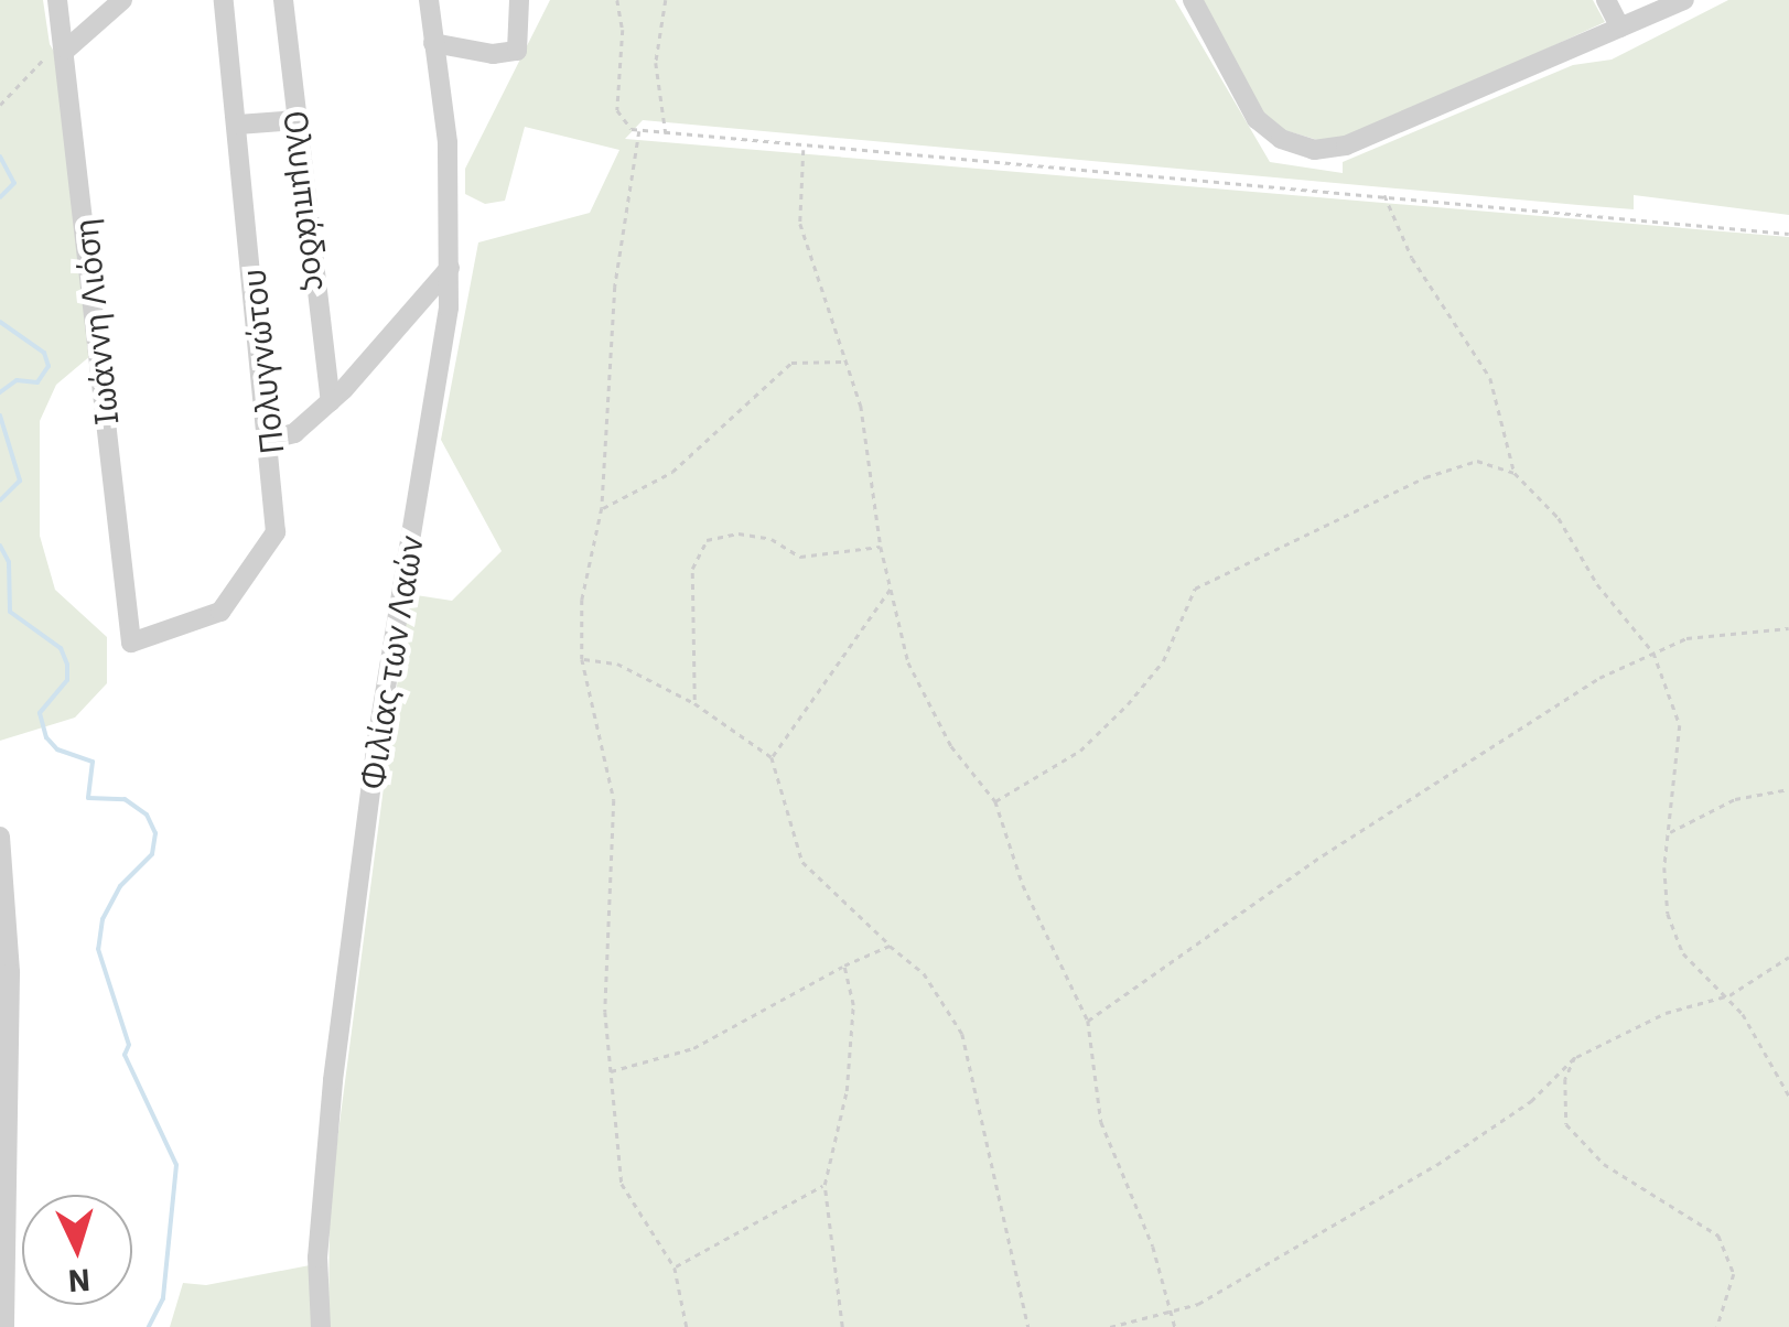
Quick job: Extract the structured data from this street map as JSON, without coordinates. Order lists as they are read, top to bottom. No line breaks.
{"streets":{"street":["Ολυμπιάδος","Ιωάννη Λιόση","Πολυγνώτου","Φιλίας των Λαών"]},"crossings":[["Ιωάννη Λιόση","Πολυγνώτου"]],"north":"bottom"}
